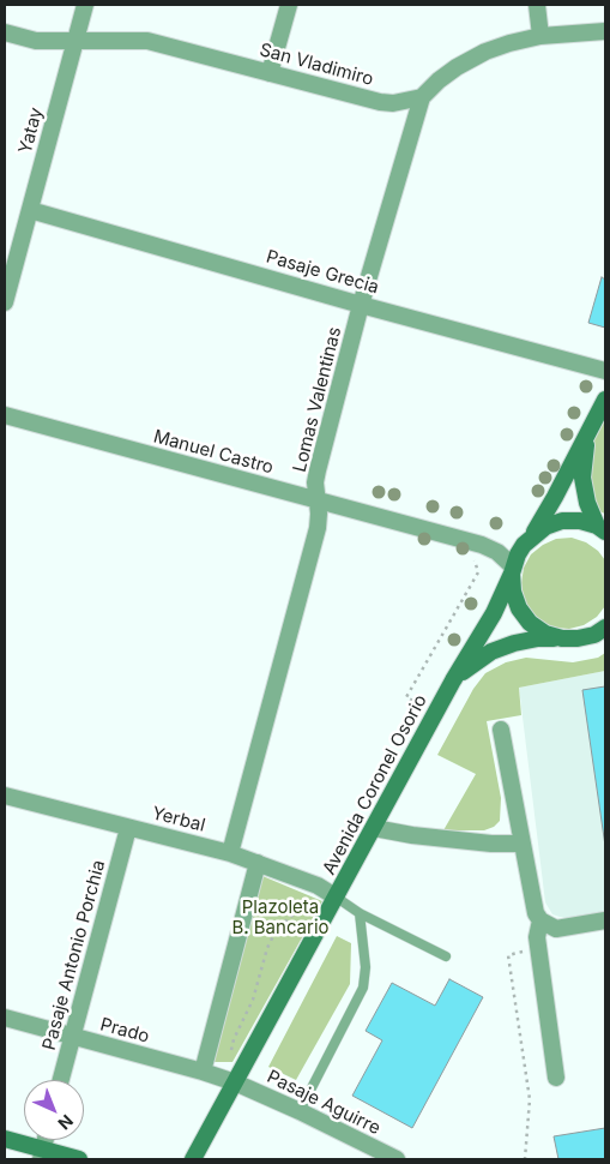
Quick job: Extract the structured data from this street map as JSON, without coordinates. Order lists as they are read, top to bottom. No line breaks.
{"streets":{"main road":["Avenida Coronel Osorio"],"street":["San Vladimiro","Yatay","Pasaje Grecia","Lomas Valentinas","Manuel Castro","Yerbal","Pasaje Antonio Porchia","Prado","Pasaje Aguirre"]},"crossings":[["San Vladimiro","Yatay"],["San Vladimiro","Lomas Valentinas"],["Yatay","Pasaje Grecia"],["Pasaje Grecia","Lomas Valentinas"],["Lomas Valentinas","Manuel Castro"],["Lomas Valentinas","Yerbal"],["Manuel Castro","Avenida Coronel Osorio"],["Avenida Coronel Osorio","Yerbal"],["Avenida Coronel Osorio","Prado"],["Avenida Coronel Osorio","Pasaje Aguirre"],["Yerbal","Pasaje Antonio Porchia"],["Pasaje Antonio Porchia","Prado"],["Prado","Pasaje Aguirre"]],"parks":["Plazoleta B. Bancario"],"north":"bottom right"}
